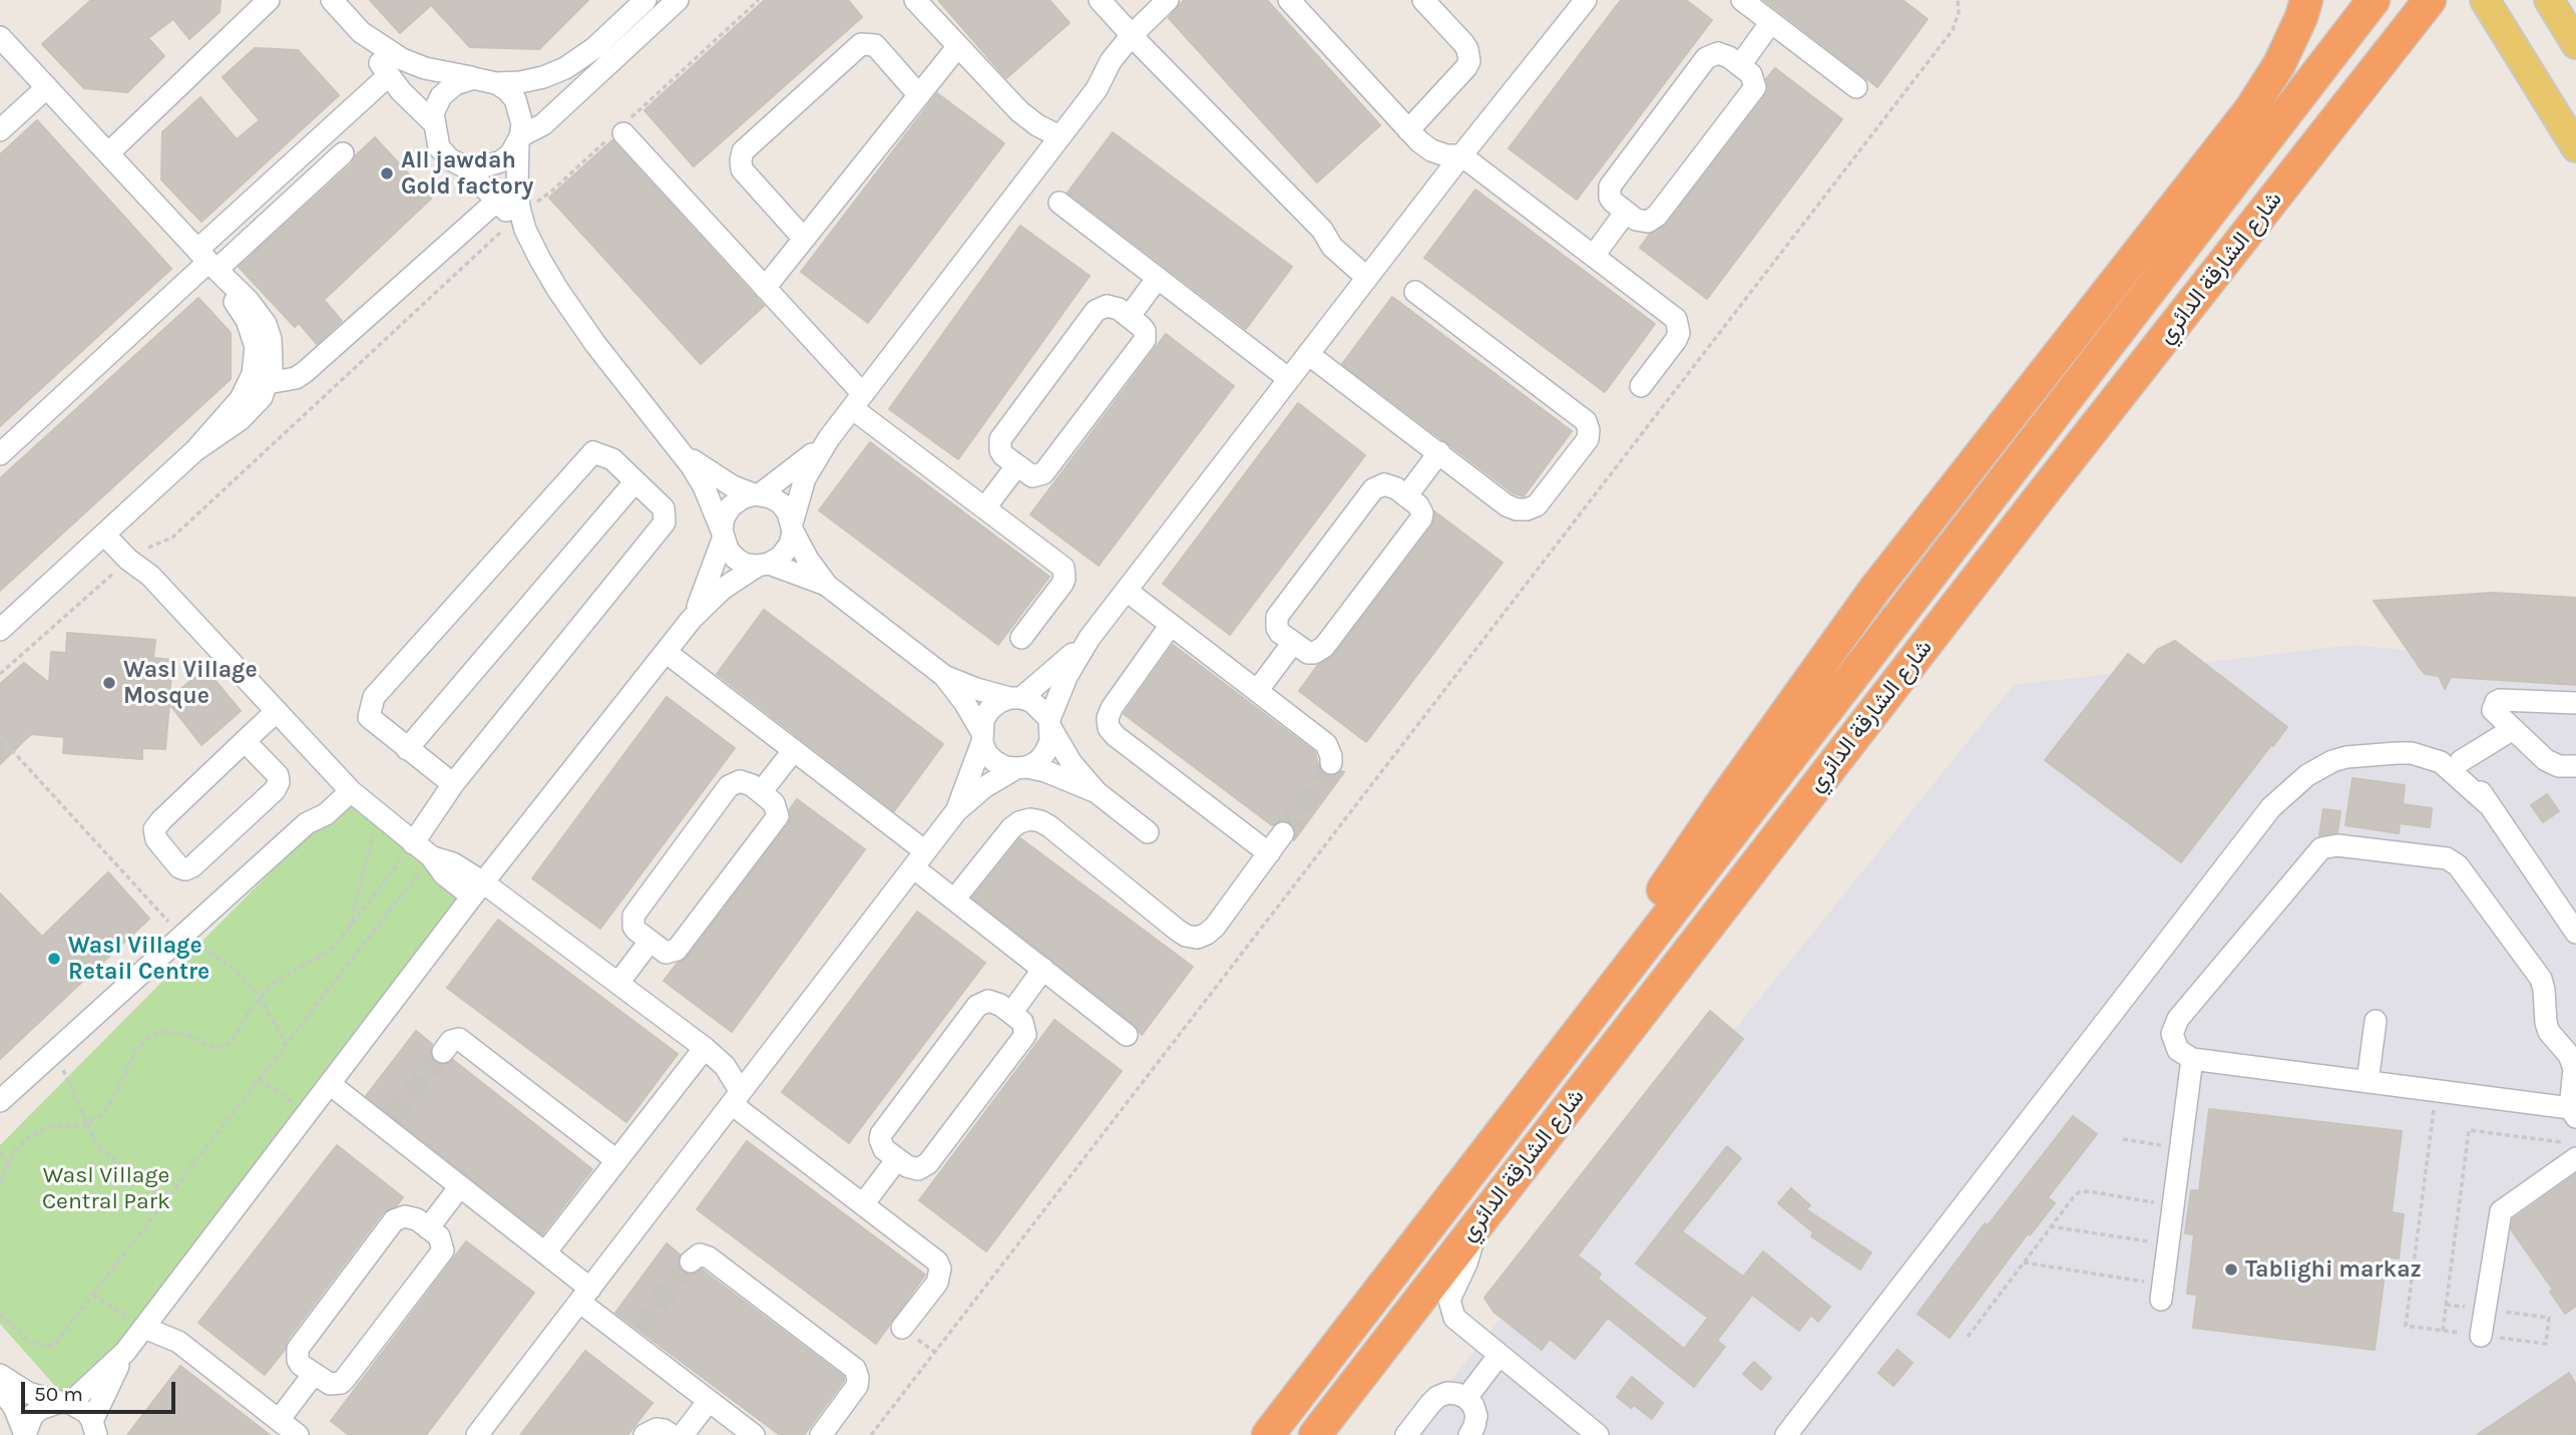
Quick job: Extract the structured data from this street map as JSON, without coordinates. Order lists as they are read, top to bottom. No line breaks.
{"streets":{"highway":["شارع الشارقة الدائري"]},"parks":["Wasl Village Central Park"],"places":["All jawdah Gold factory","Wasl Village Mosque","Wasl Village Retail Centre","Tablighi markaz"],"scale_bar":"50 m"}
